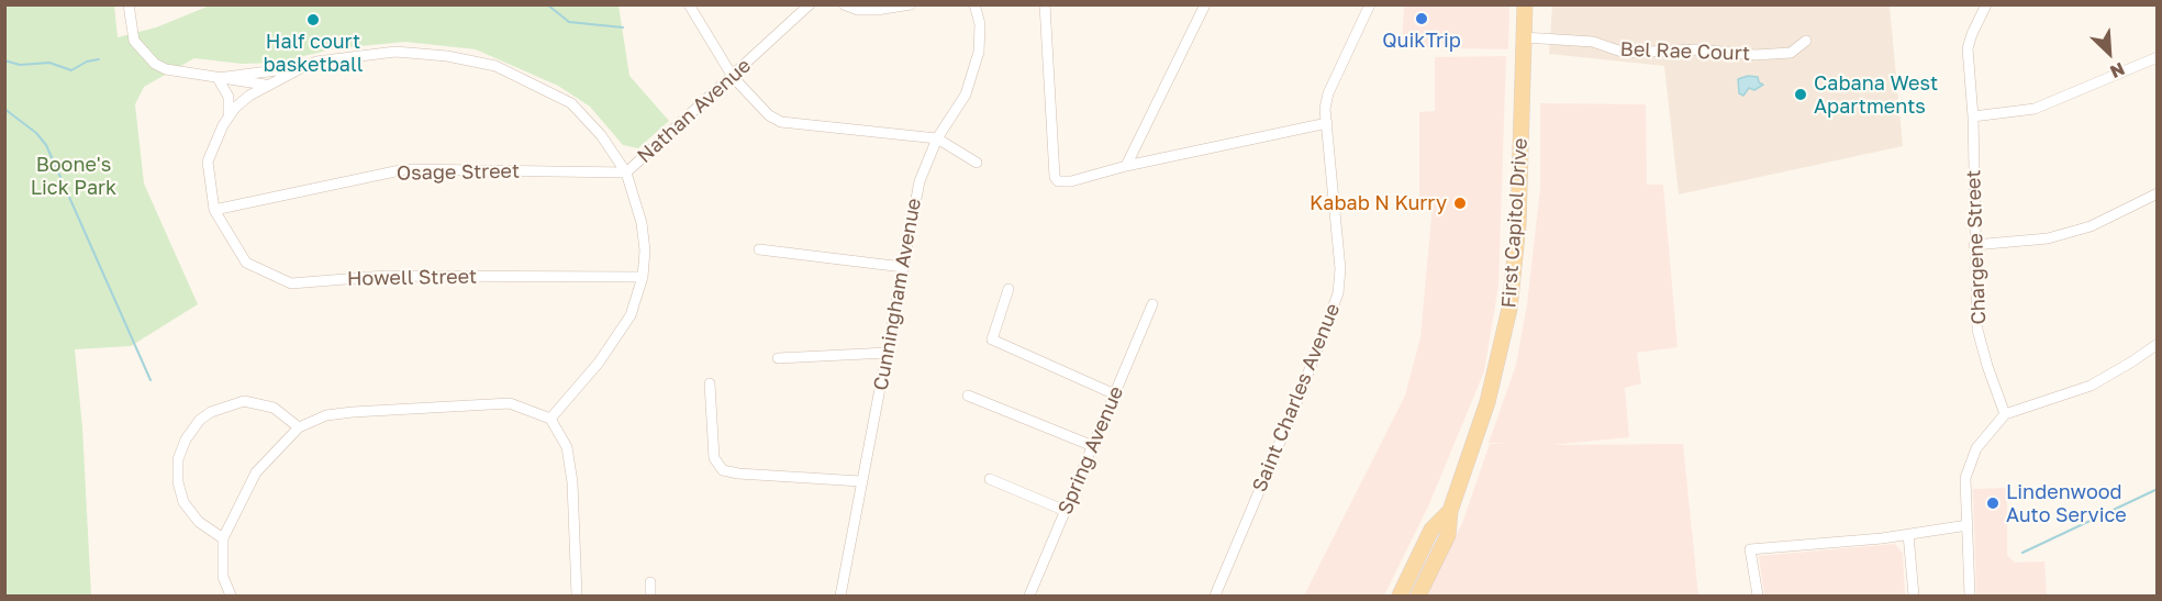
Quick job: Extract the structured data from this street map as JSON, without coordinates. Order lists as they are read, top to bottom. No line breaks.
{"streets":{"main road":["First Capitol Drive"],"street":["Bel Rae Court","Nathan Avenue","Osage Street","Chargene Street","Howell Street","Cunningham Avenue","Saint Charles Avenue","Spring Avenue"]},"crossings":[["Bel Rae Court","First Capitol Drive"],["Nathan Avenue","Osage Street"],["Nathan Avenue","Howell Street"],["Osage Street","Howell Street"]],"parks":["Boone's Lick Park"],"places":["QuikTrip","Half court basketball","Cabana West Apartments","Kabab N Kurry","Lindenwood Auto Service"],"north":"bottom right"}
